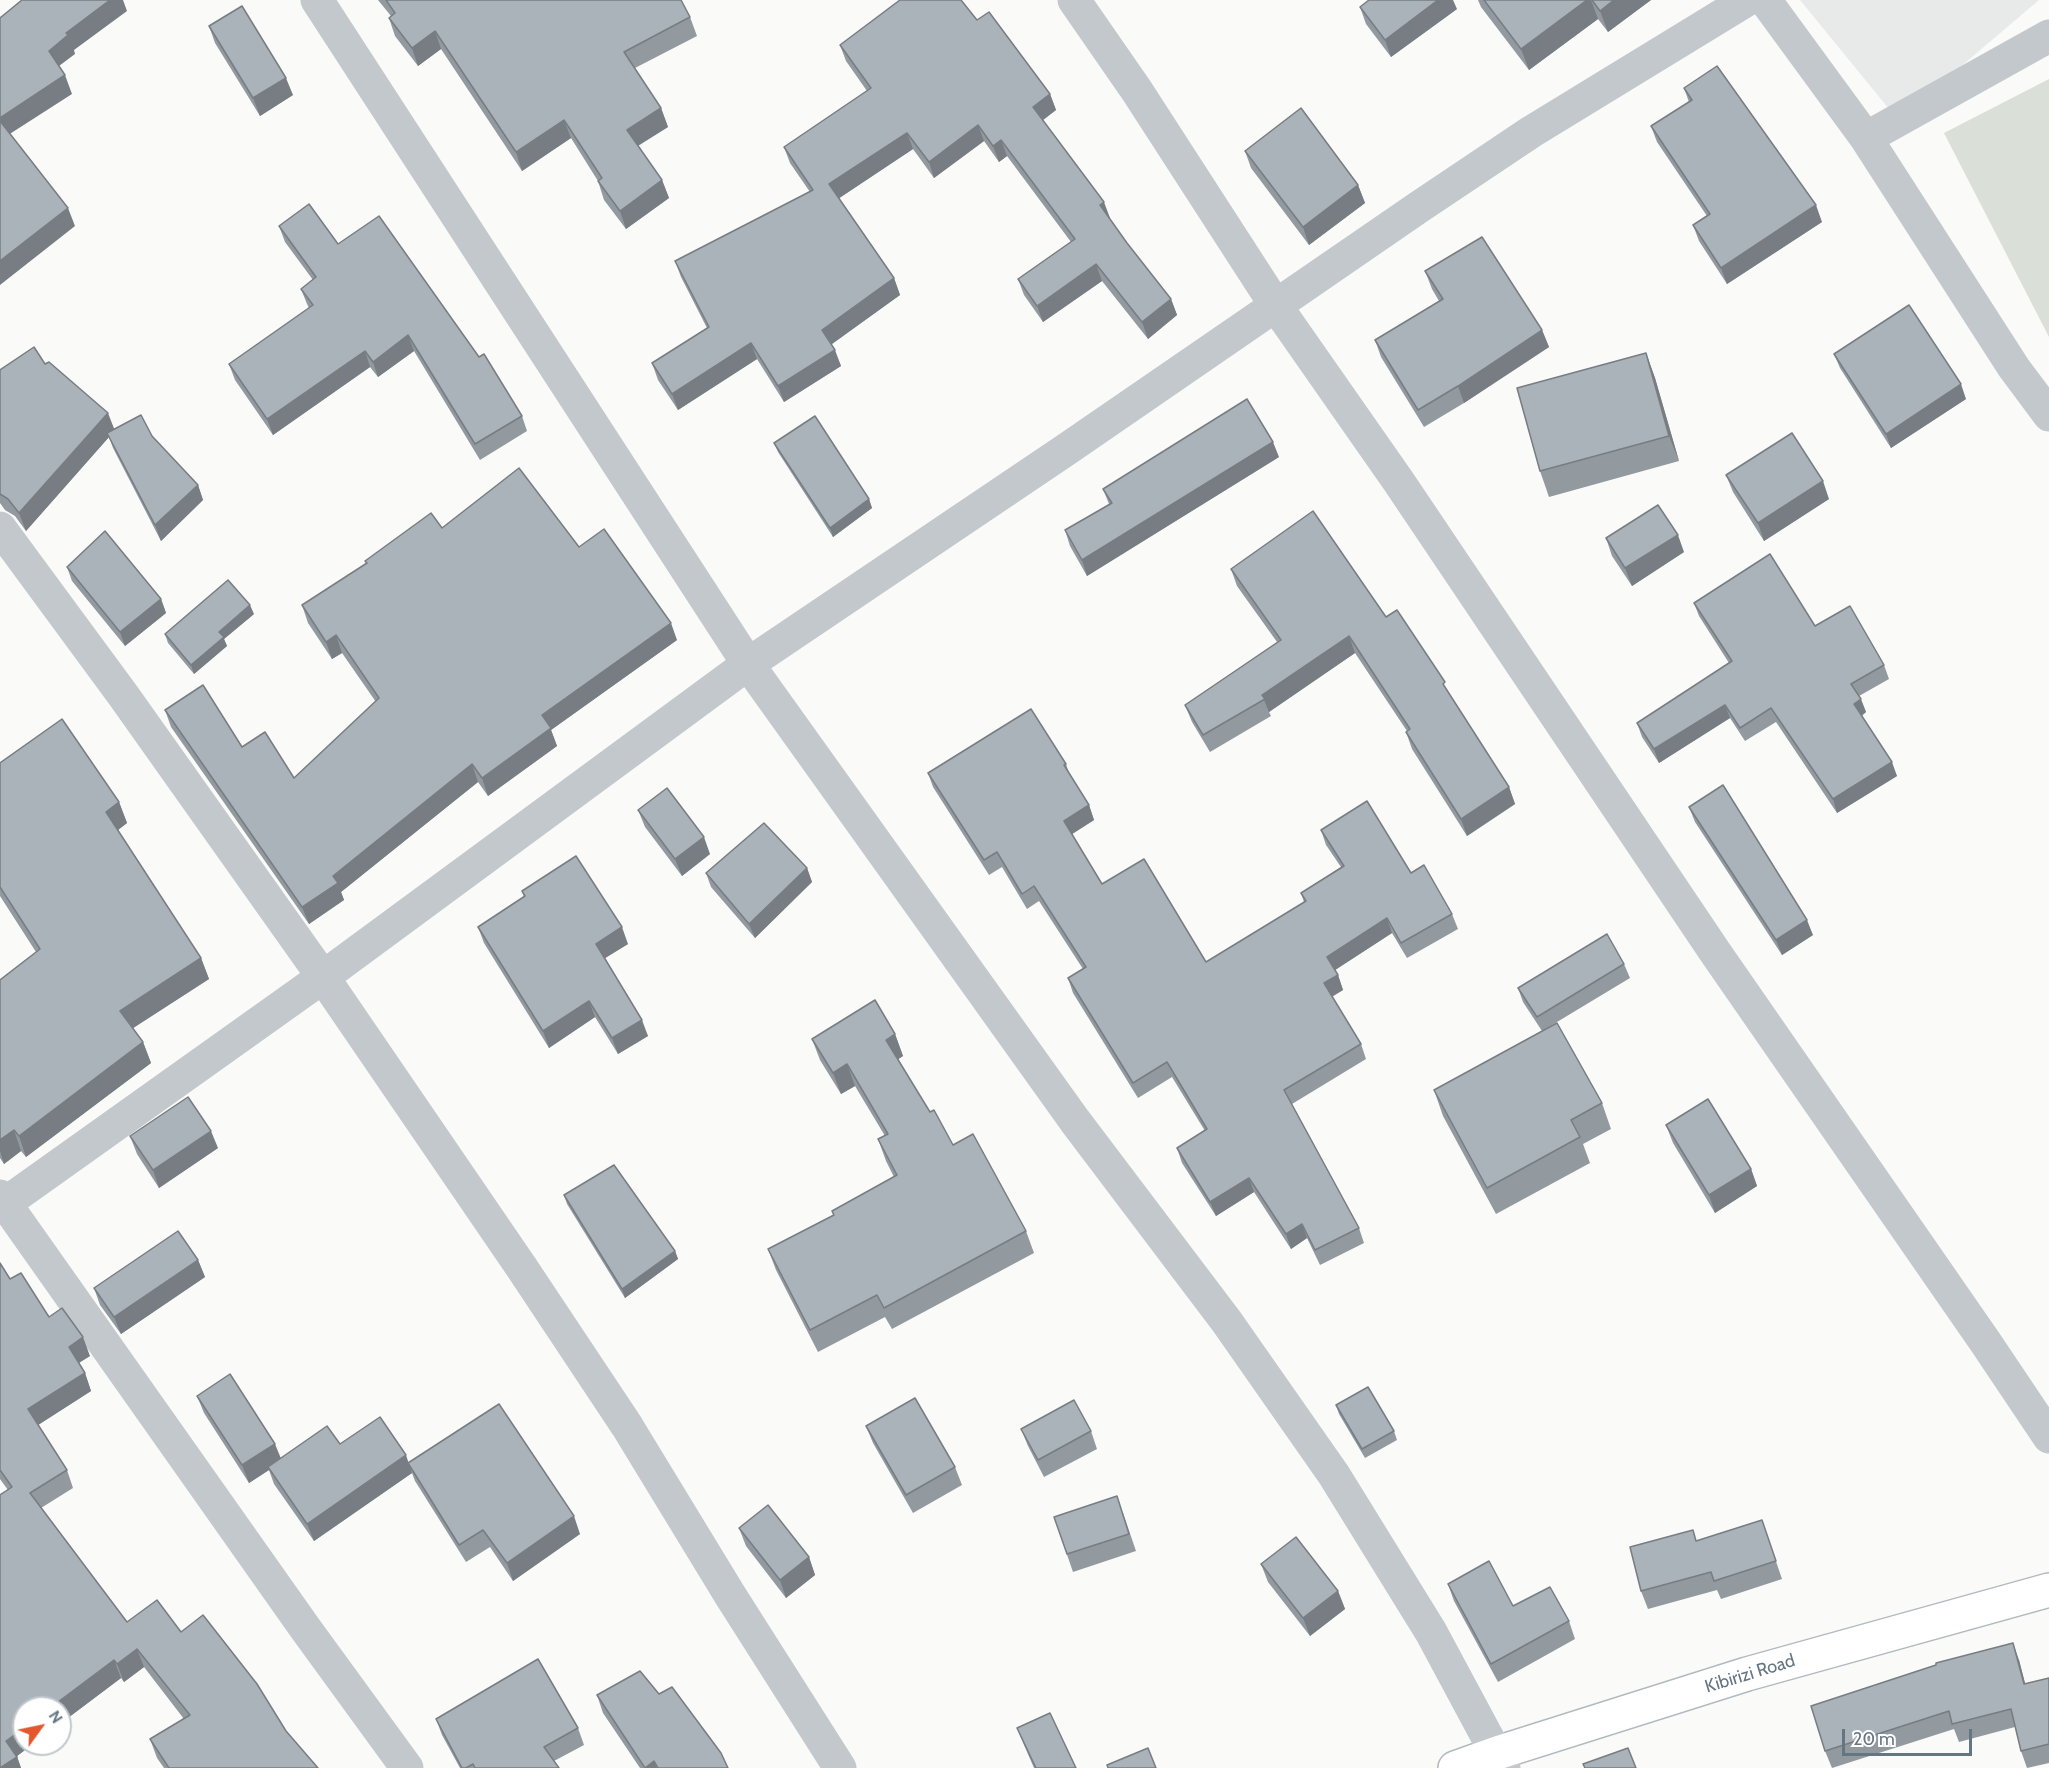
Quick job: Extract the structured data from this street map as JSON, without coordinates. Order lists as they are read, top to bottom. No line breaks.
{"streets":{"street":["Kibirizi Road"]},"scale_bar":"20 m","north":"top right"}
